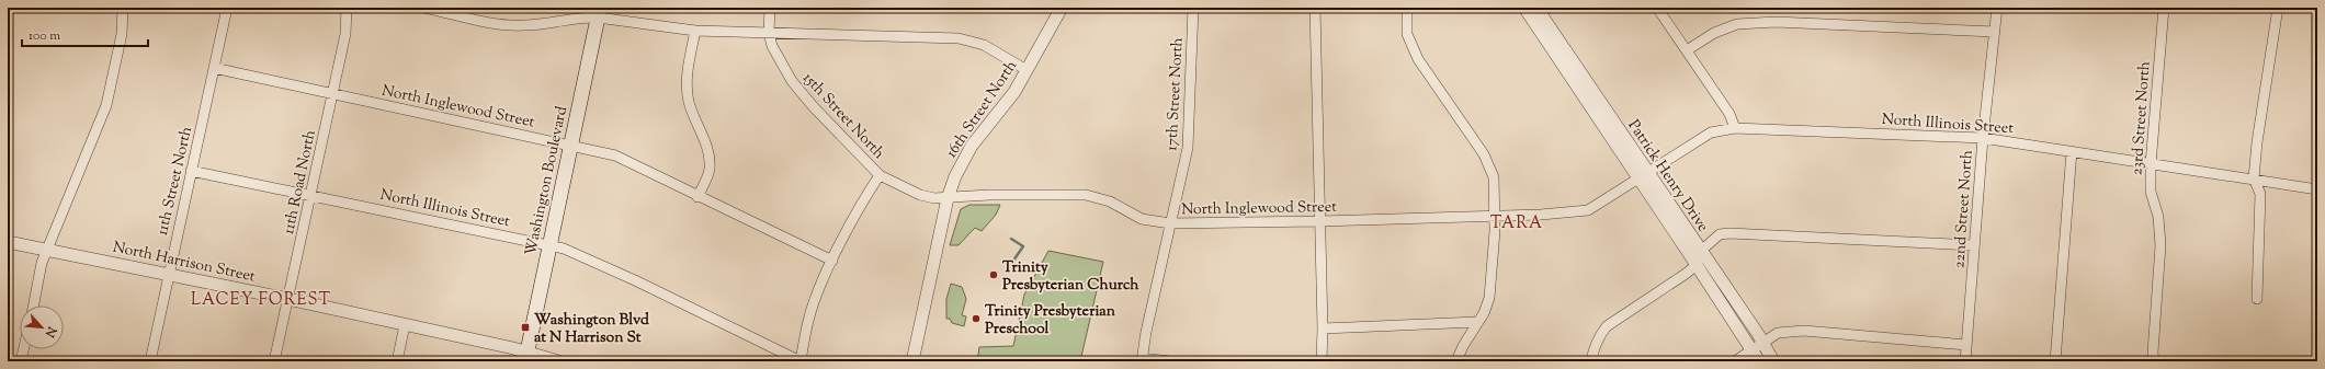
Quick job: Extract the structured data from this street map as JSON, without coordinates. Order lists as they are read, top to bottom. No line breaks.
{"streets":{"main road":["Washington Boulevard"],"street":["17th Street North","North Inglewood Street","16th Street North","15th Street North","23rd Street North","North Illinois Street","Patrick Henry Drive","11th Street North","11th Road North","22nd Street North","North Harrison Street"]},"crossings":[["17th Street North","North Inglewood Street"],["North Inglewood Street","16th Street North"],["North Inglewood Street","15th Street North"],["North Inglewood Street","North Illinois Street"],["North Inglewood Street","Patrick Henry Drive"],["North Inglewood Street","11th Street North"],["North Inglewood Street","Washington Boulevard"],["North Inglewood Street","11th Road North"],["15th Street North","North Illinois Street"],["23rd Street North","North Illinois Street"],["North Illinois Street","Patrick Henry Drive"],["North Illinois Street","11th Street North"],["North Illinois Street","Washington Boulevard"],["North Illinois Street","11th Road North"],["North Illinois Street","22nd Street North"],["11th Street North","North Harrison Street"],["Washington Boulevard","North Harrison Street"],["11th Road North","North Harrison Street"]],"districts":["TARA","LACEY FOREST"],"places":{"other":["Trinity Presbyterian Church","Trinity Presbyterian Preschool"],"transit":["Washington Blvd at N Harrison St"]},"scale_bar":"100 m","north":"bottom right"}
